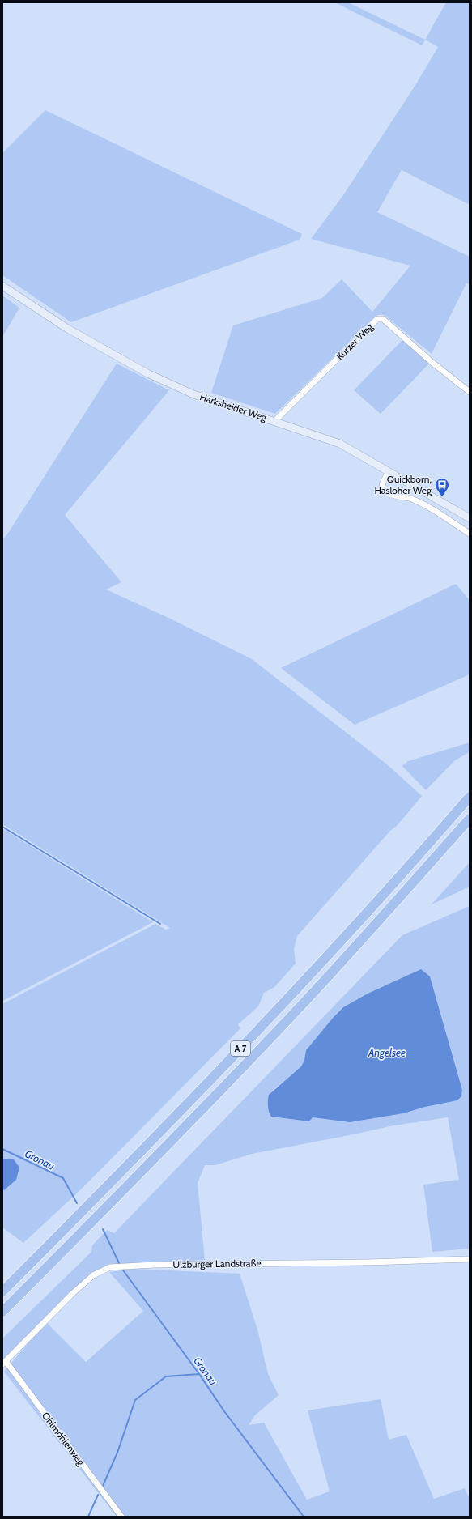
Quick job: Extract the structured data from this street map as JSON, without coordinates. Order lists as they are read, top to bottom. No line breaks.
{"streets":{"highway":["A 7"],"main road":["Harksheider Weg"],"street":["Kurzer Weg","Ulzburger Landstraße","Ohlmöhlenweg"]},"crossings":[["Kurzer Weg","Harksheider Weg"],["Ulzburger Landstraße","Ohlmöhlenweg"]],"water":["Angelsee","Gronau"],"places":{"bus stop":["Quickborn, Hasloher Weg"]}}
